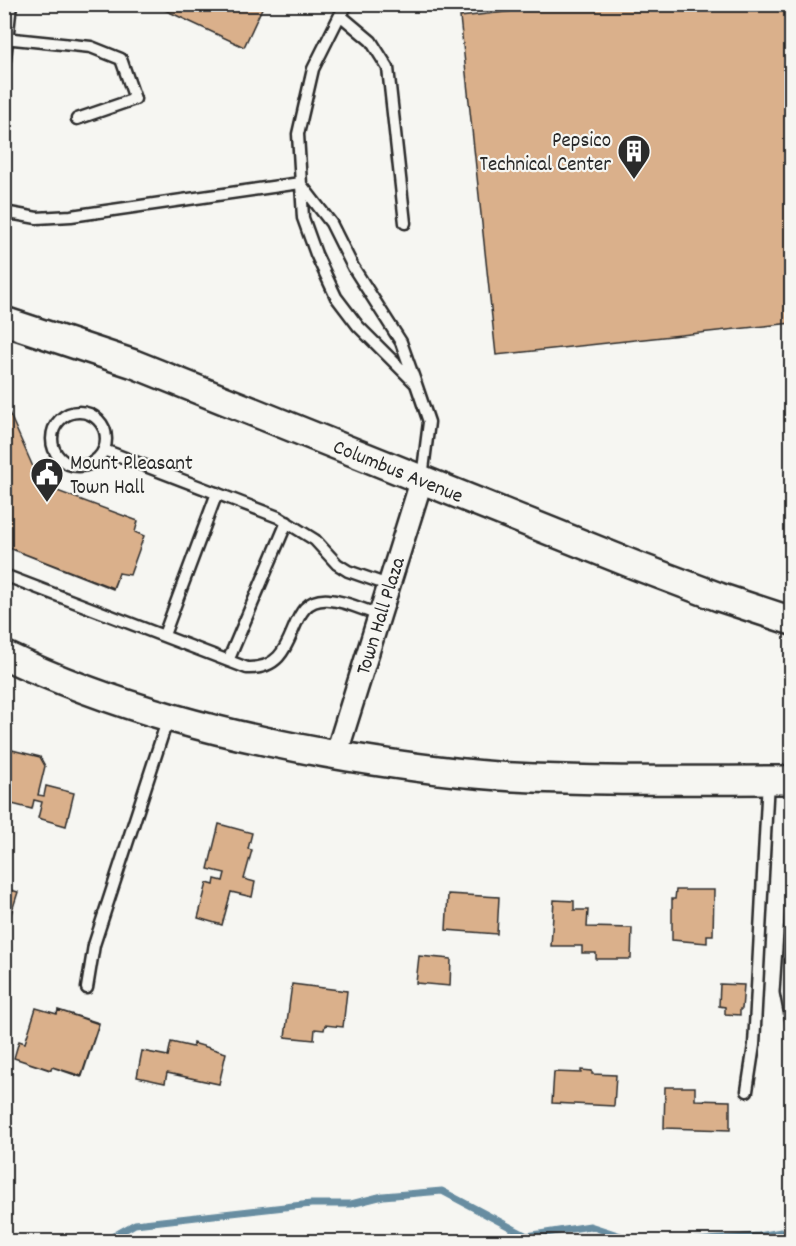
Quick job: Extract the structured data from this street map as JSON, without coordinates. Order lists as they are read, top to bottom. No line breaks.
{"streets":{"street":["Columbus Avenue","Town Hall Plaza"]},"crossings":[["Columbus Avenue","Town Hall Plaza"]],"places":{"building":["Pepsico Technical Center"],"public building":["Mount Pleasant Town Hall"]}}
